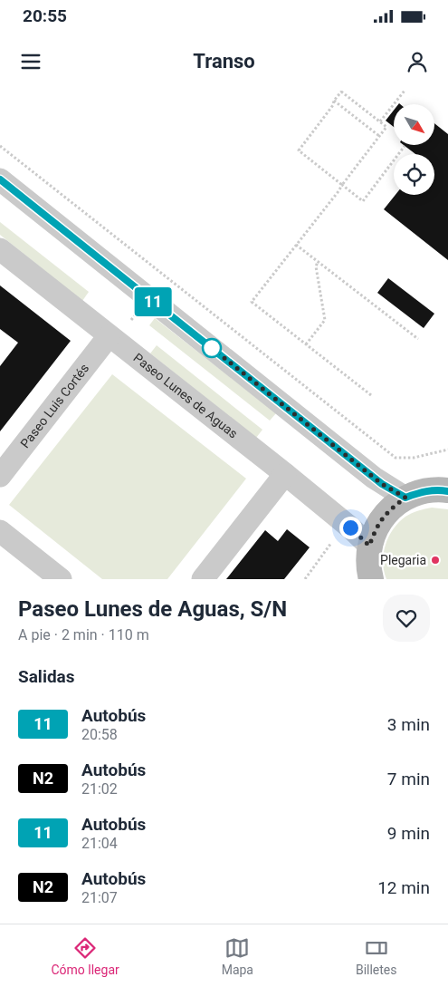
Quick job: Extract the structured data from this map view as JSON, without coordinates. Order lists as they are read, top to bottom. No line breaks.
{"streets":{"street":["Paseo Lunes de Aguas","Paseo Luis Cortés"]},"crossings":[["Paseo Lunes de Aguas","Paseo Luis Cortés"]],"places":["Plegaria"],"lines":["bus line 11"],"north":"bottom right","page":{"status":"20:55","header":"Transo","on_map":"11","heading":[["Paseo Lunes de Aguas, S/N","A pie · 2 min · 110 m"],"Salidas"],"list":[{"mark":"11","name":"Autobús","note":"20:58","value":"3 min"},{"mark":"N2","name":"Autobús","note":"21:02","value":"7 min"},{"mark":"11","name":"Autobús","note":"21:04","value":"9 min"},{"mark":"N2","name":"Autobús","note":"21:07","value":"12 min"}],"tabs":["Cómo llegar","Mapa","Billetes"]}}
